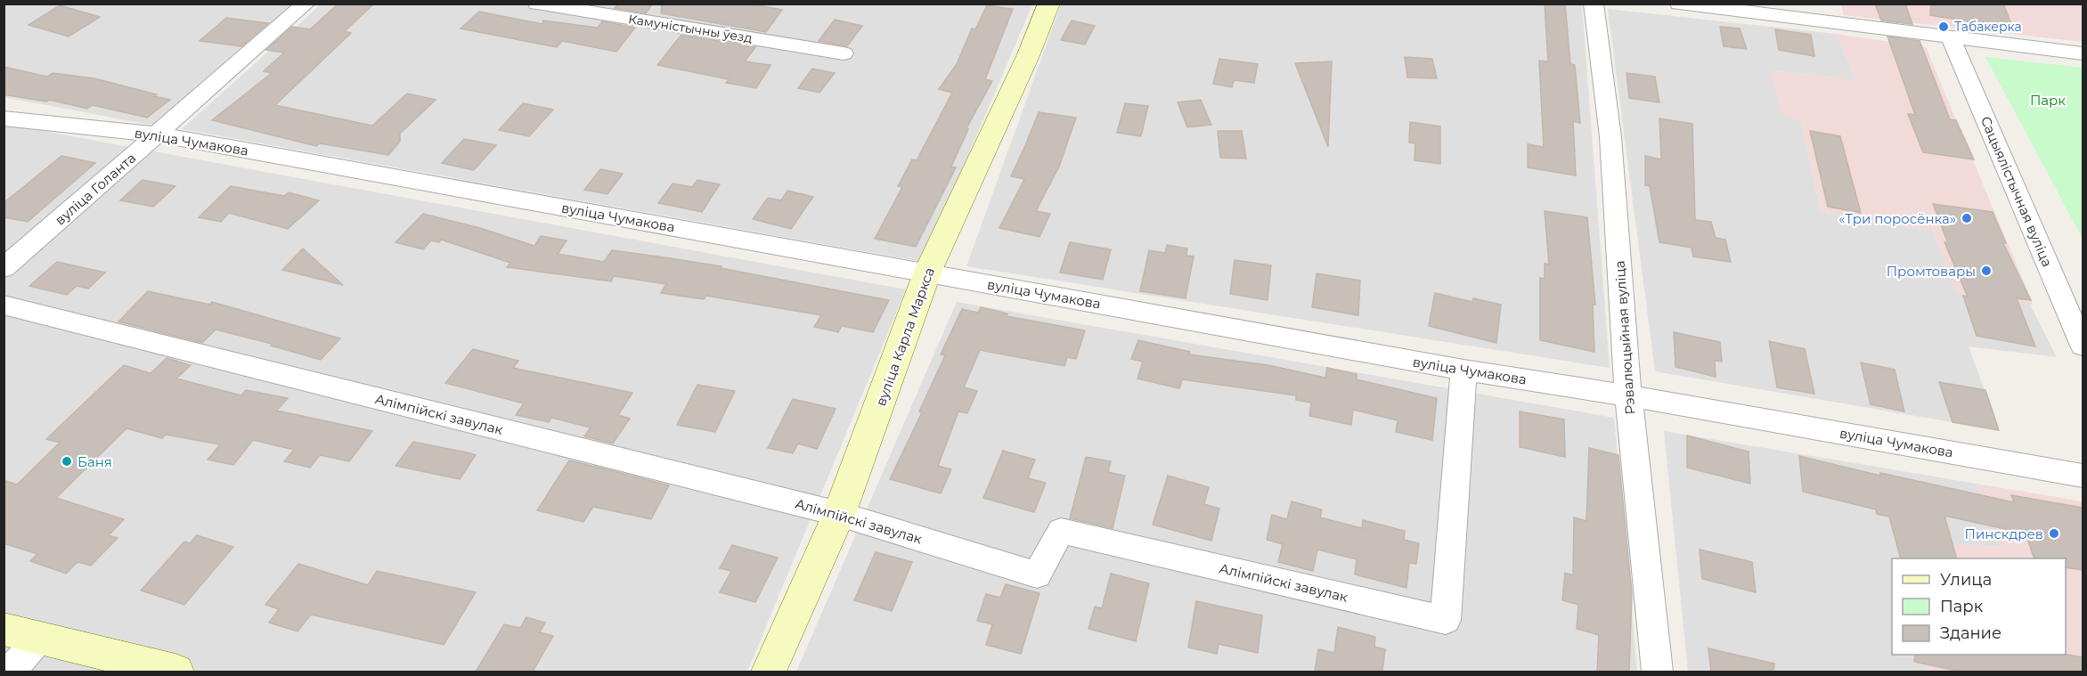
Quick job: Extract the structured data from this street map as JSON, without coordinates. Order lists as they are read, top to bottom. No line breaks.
{"streets":{"street":["Камуністычны ўезд","вуліца Чумакова","вуліца Голанта","Сацыялістычная вуліца","вуліца Карла Маркса","Рэвалюцыйная вуліца","Алімпійскі завулак"]},"crossings":[["вуліца Чумакова","вуліца Голанта"],["вуліца Чумакова","вуліца Карла Маркса"],["вуліца Чумакова","Рэвалюцыйная вуліца"],["вуліца Чумакова","Алімпійскі завулак"],["вуліца Карла Маркса","Алімпійскі завулак"]],"parks":["Парк"],"places":["Табакерка","«Три поросёнка»","Промтовары","Баня","Пинскдрев"],"legend":["Улица","Парк","Здание"]}
